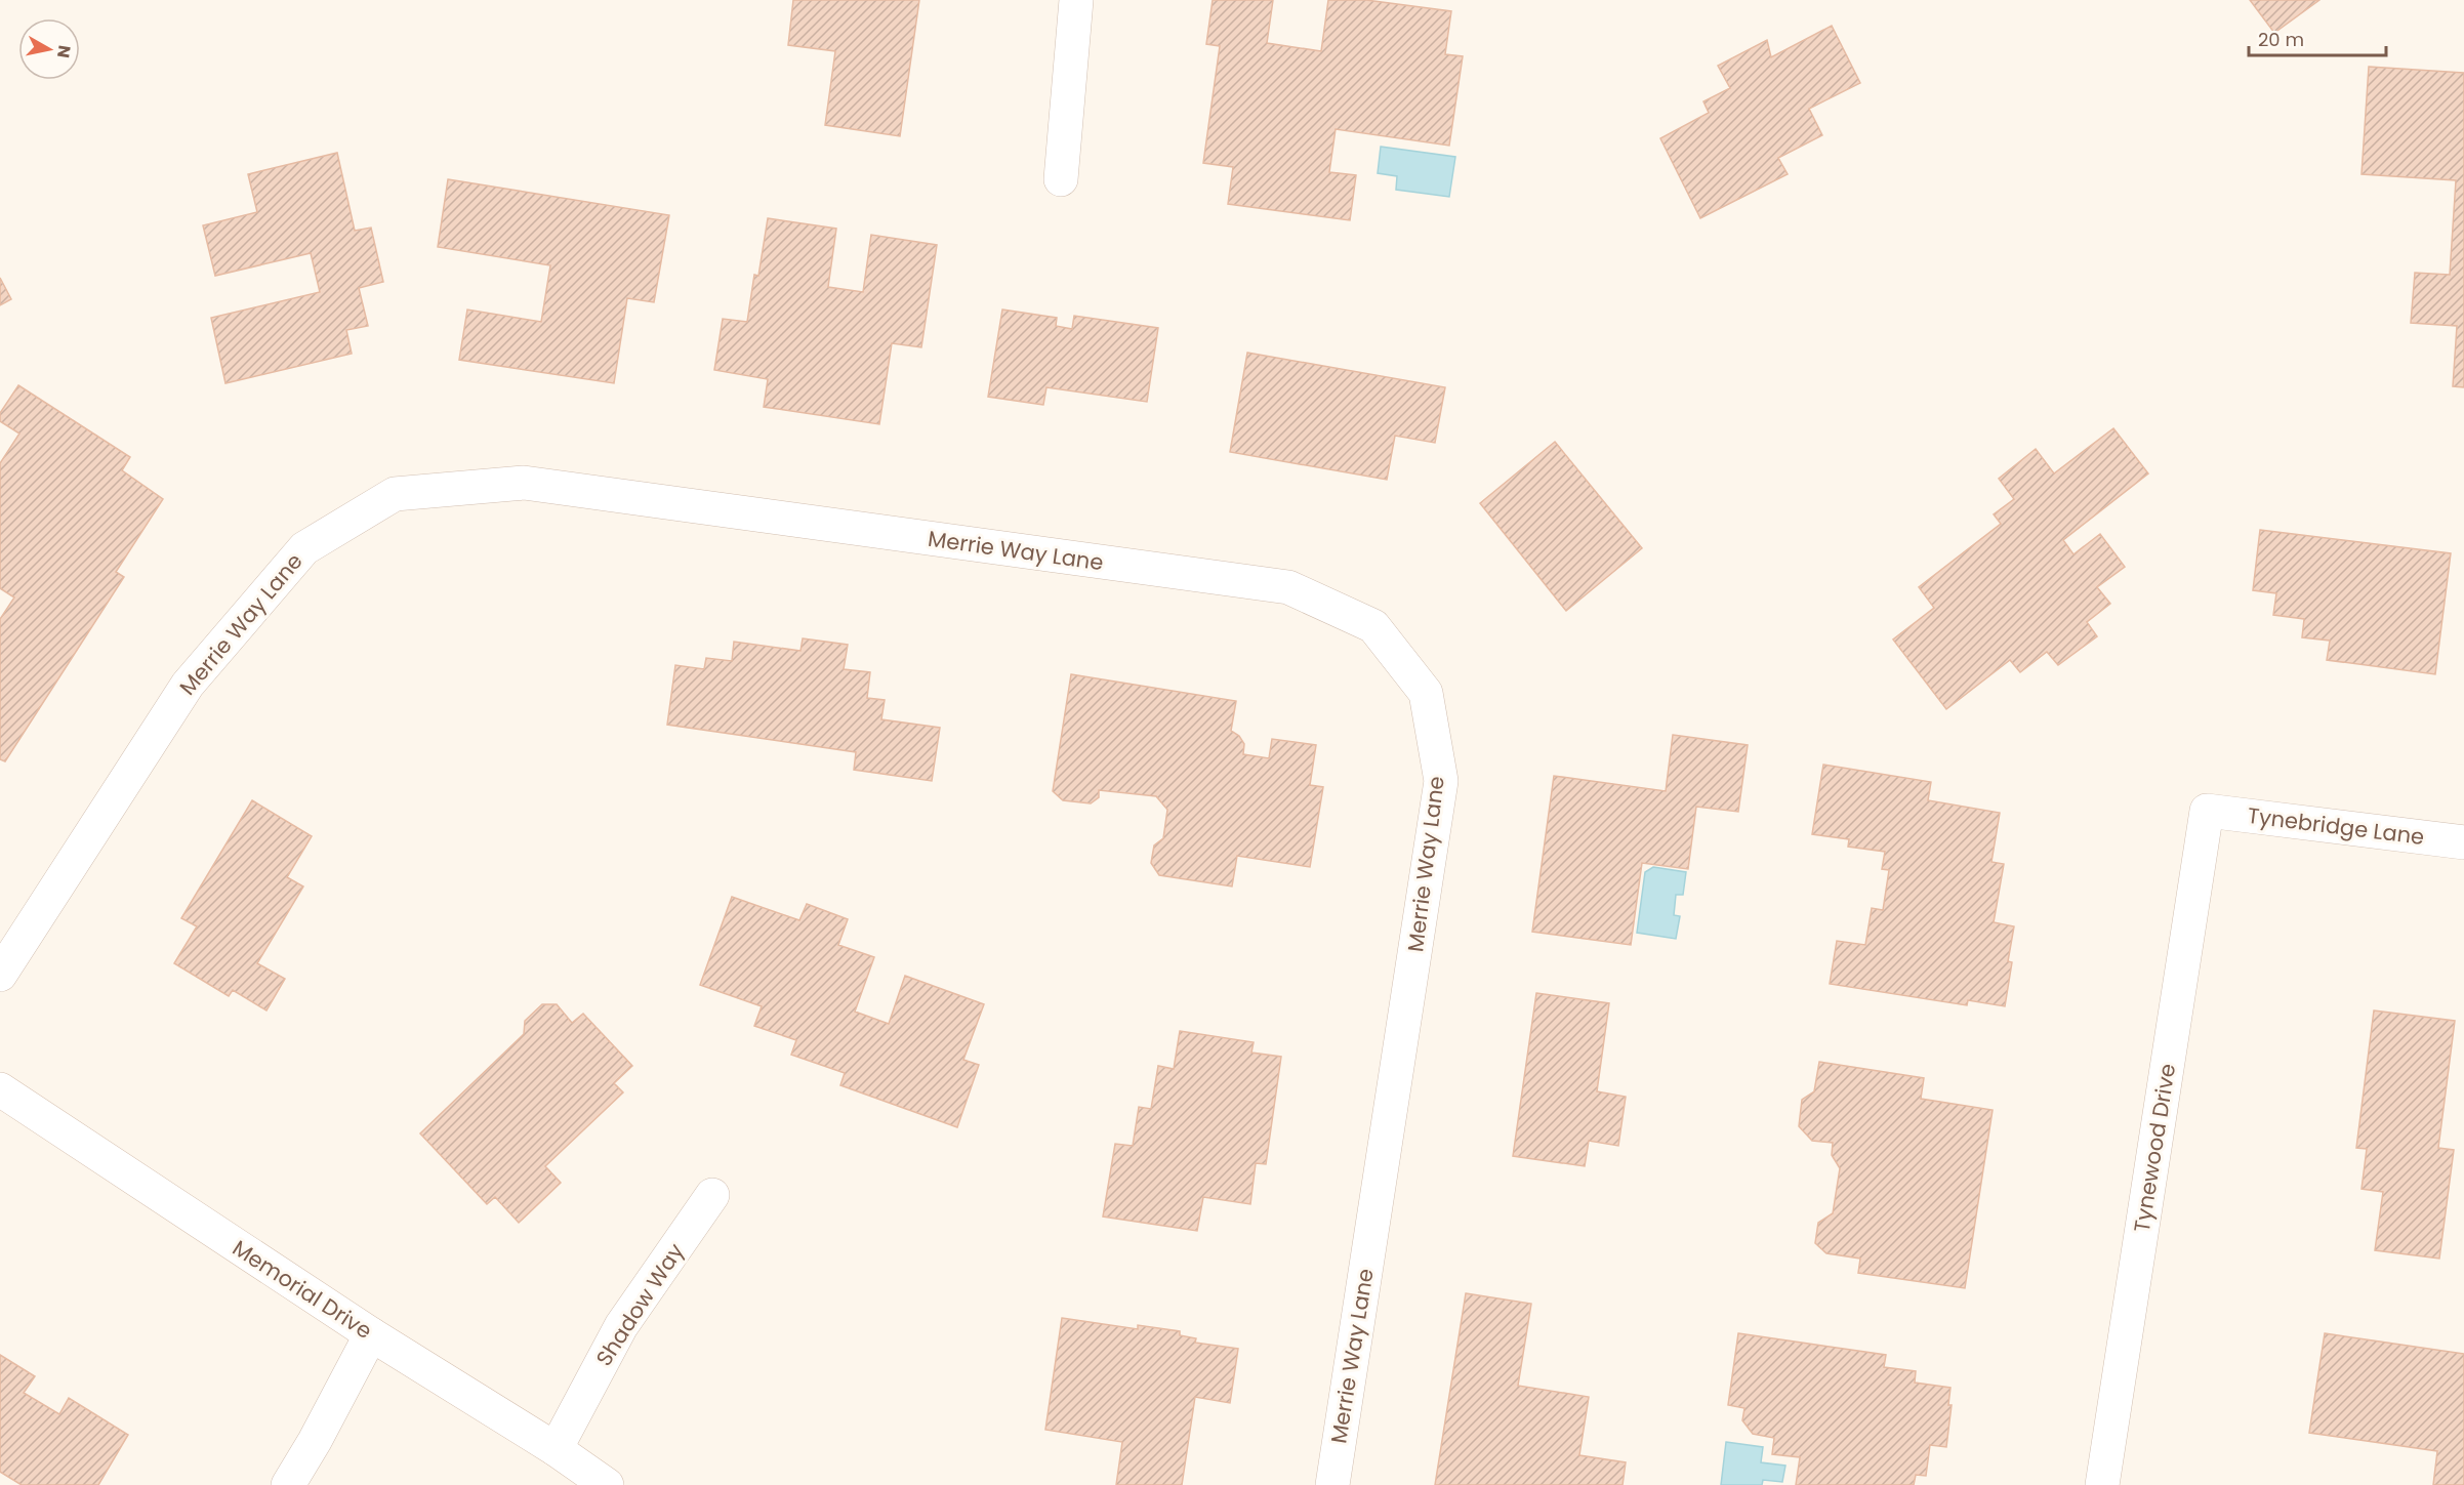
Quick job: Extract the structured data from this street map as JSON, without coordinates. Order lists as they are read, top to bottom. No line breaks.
{"streets":{"street":["Merrie Way Lane","Tynebridge Lane","Tynewood Drive","Memorial Drive","Shadow Way"]},"crossings":[["Tynebridge Lane","Tynewood Drive"],["Memorial Drive","Shadow Way"]],"scale_bar":"20 m","north":"right"}
